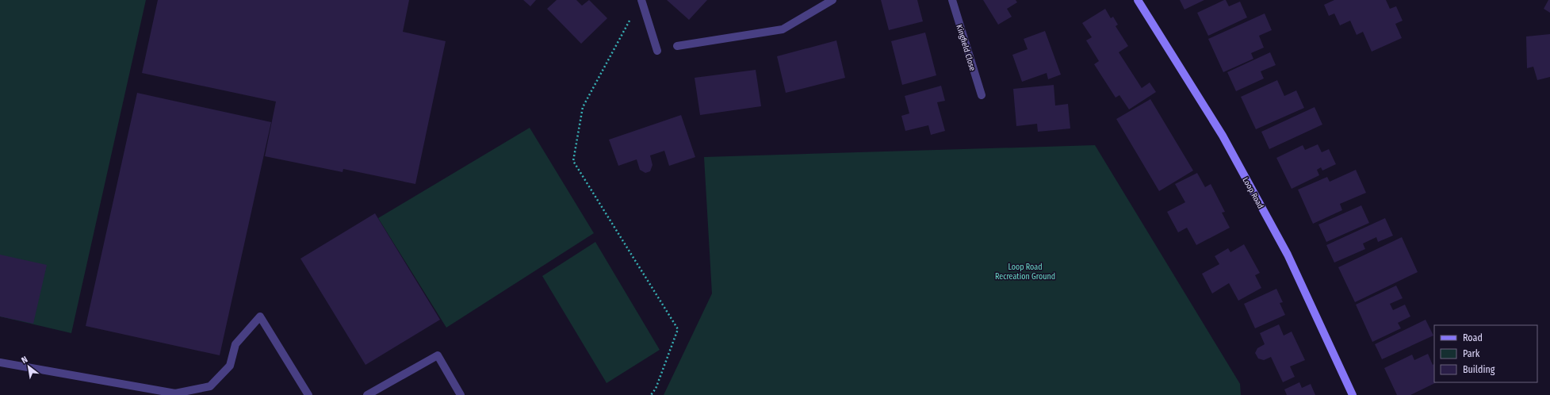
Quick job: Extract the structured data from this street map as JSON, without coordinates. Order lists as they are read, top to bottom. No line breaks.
{"streets":{"main road":["Loop Road"],"street":["Kingfield Close"]},"parks":["Loop Road Recreation Ground"],"legend":["Road","Park","Building"],"north":"top left"}
